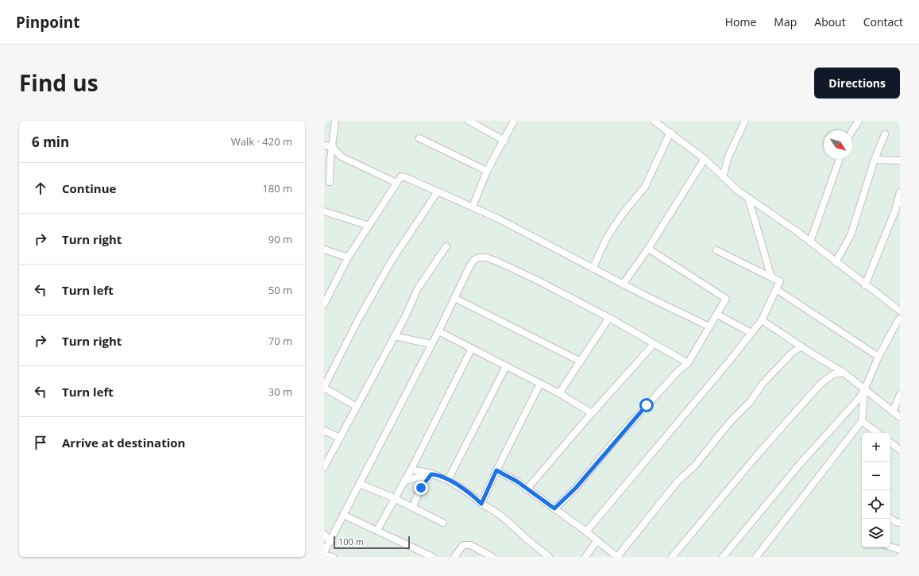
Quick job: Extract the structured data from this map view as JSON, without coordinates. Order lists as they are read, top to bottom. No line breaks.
{"scale_bar":"100 m","north":"bottom right","page":{"header":"Pinpoint","nav":["Home","Map","About","Contact"],"title":"Find us","buttons":"Directions","heading":["6 min","Walk · 420 m"],"list":[["Continue","180 m"],["Turn right","90 m"],["Turn left","50 m"],["Turn right","70 m"],["Turn left","30 m"],"Arrive at destination"],"map_buttons":["+","−"],"scale":"100 m"}}
